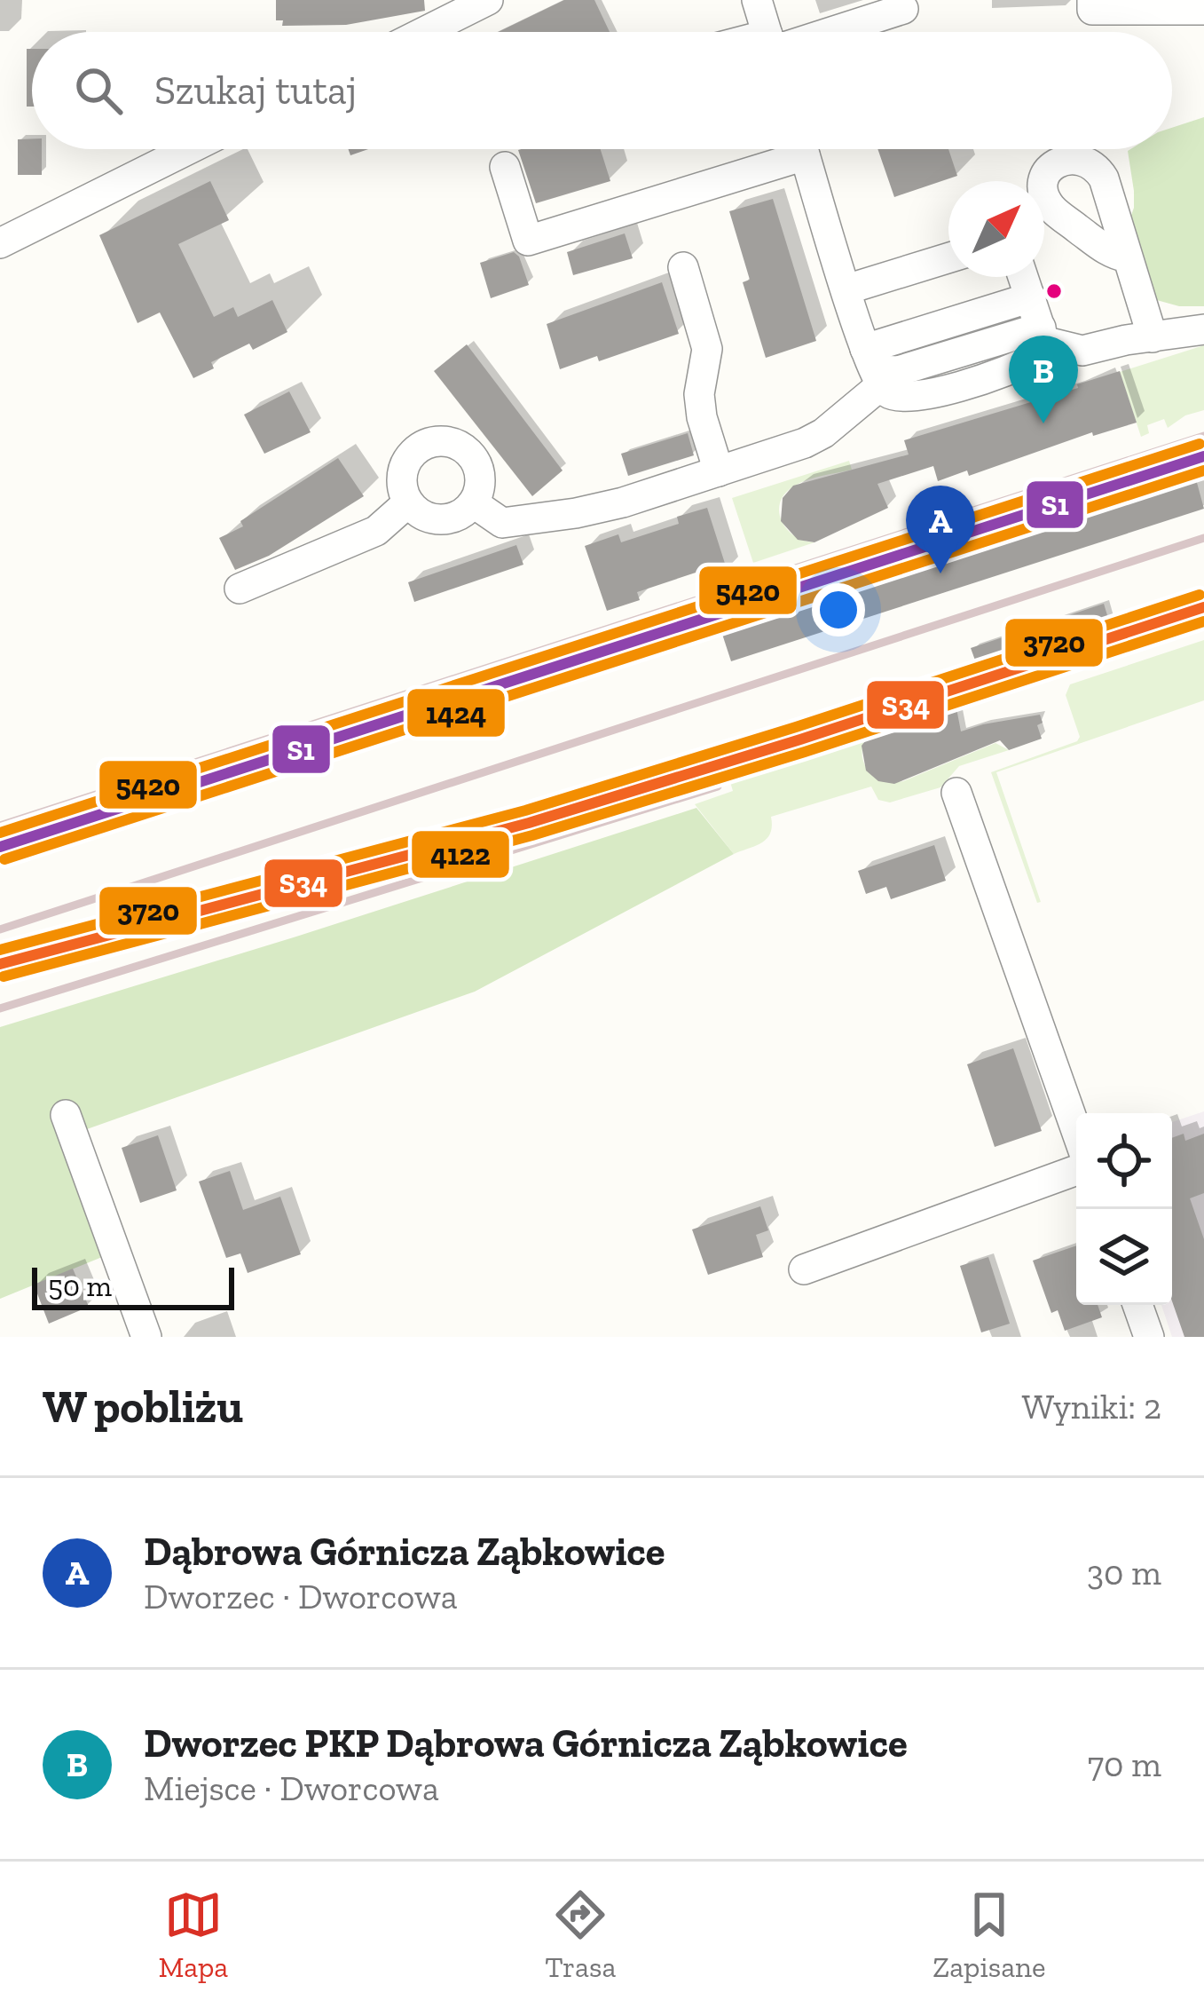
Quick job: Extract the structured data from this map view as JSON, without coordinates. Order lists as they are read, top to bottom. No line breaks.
{"lines":["transit line 5420","transit line S1","transit line 1424","transit line 3720","transit line S34","transit line 4122"],"scale_bar":"50 m","north":"top right","page":{"search":"Szukaj tutaj","pins":["B","A"],"scale":"50 m","heading":["W pobliżu","Wyniki: 2"],"list":[{"mark":"A","name":"Dąbrowa Górnicza Ząbkowice","note":"Dworzec · Dworcowa","value":"30 m"},{"mark":"B","name":"Dworzec PKP Dąbrowa Górnicza Ząbkowice","note":"Miejsce · Dworcowa","value":"70 m"}],"nav":["Mapa","Trasa","Zapisane"]}}
